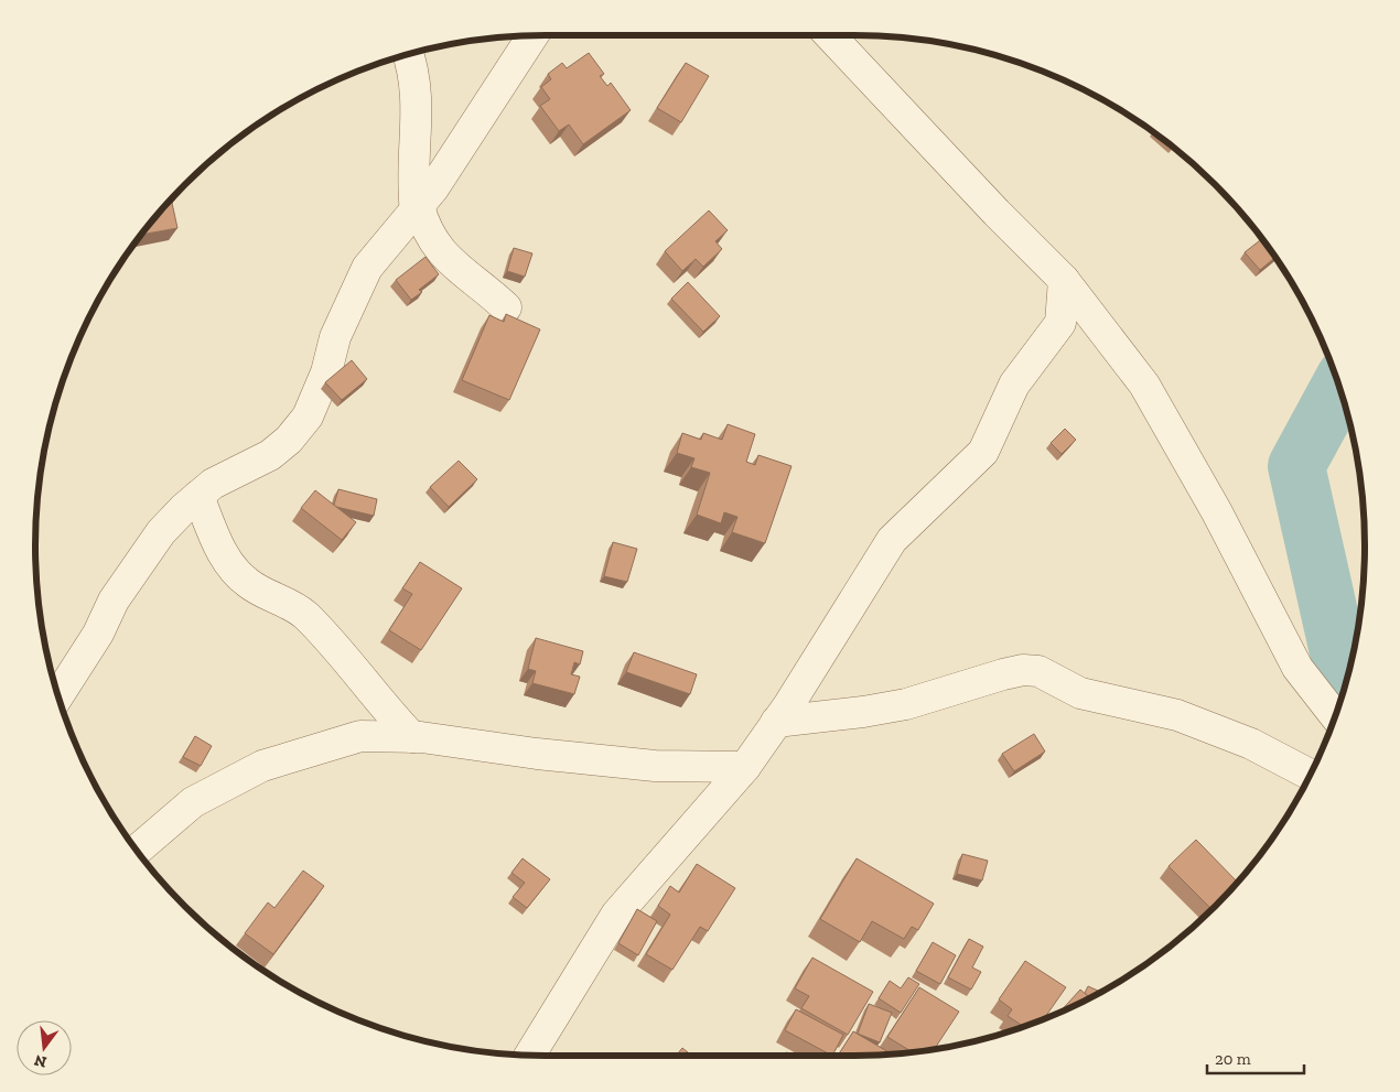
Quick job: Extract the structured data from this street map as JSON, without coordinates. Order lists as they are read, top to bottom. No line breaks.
{"scale_bar":"20 m","north":"bottom"}
